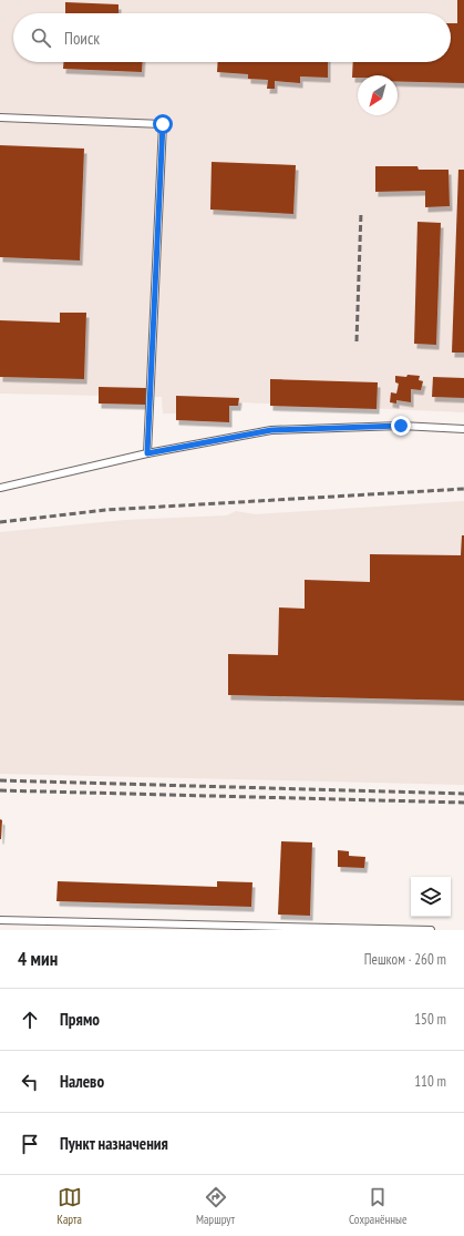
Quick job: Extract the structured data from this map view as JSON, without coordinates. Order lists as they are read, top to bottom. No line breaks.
{"north":"bottom left","page":{"search":"Поиск","heading":["4 мин","Пешком · 260 m"],"list":[["Прямо","150 m"],["Налево","110 m"],"Пункт назначения"],"nav":["Карта","Маршрут","Сохранённые"]}}
